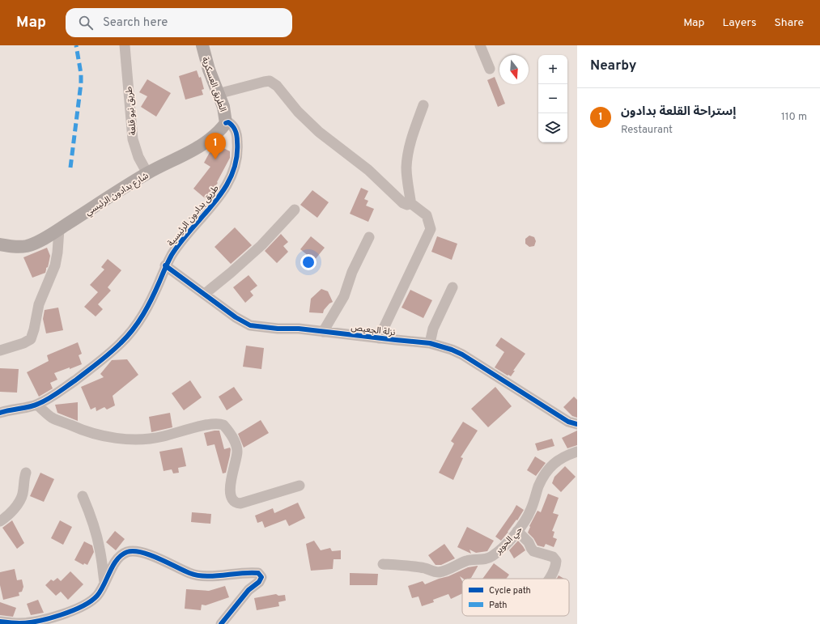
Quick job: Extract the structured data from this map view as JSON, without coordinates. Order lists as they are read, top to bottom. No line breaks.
{"streets":{"main road":["الطريق العسكرية","شارع بدادون الرئيسي"],"street":["طريق نيو قلعة","طريق بدادون الرئيسية","نزلة الجعيص","حي الحوير"]},"crossings":[["الطريق العسكرية","شارع بدادون الرئيسي"],["الطريق العسكرية","طريق بدادون الرئيسية"],["طريق نيو قلعة","شارع بدادون الرئيسي"],["شارع بدادون الرئيسي","طريق بدادون الرئيسية"],["طريق بدادون الرئيسية","نزلة الجعيص"]],"legend":["Cycle path","Path"],"north":"bottom","page":{"header":"Map","search":"Search here","nav":["Map","Layers","Share"],"heading":"Nearby","map_buttons":["+","−"],"list":[{"mark":"1","name":"إستراحة القلعة بدادون","note":"Restaurant","value":"110 m"}],"pins":"1"}}
